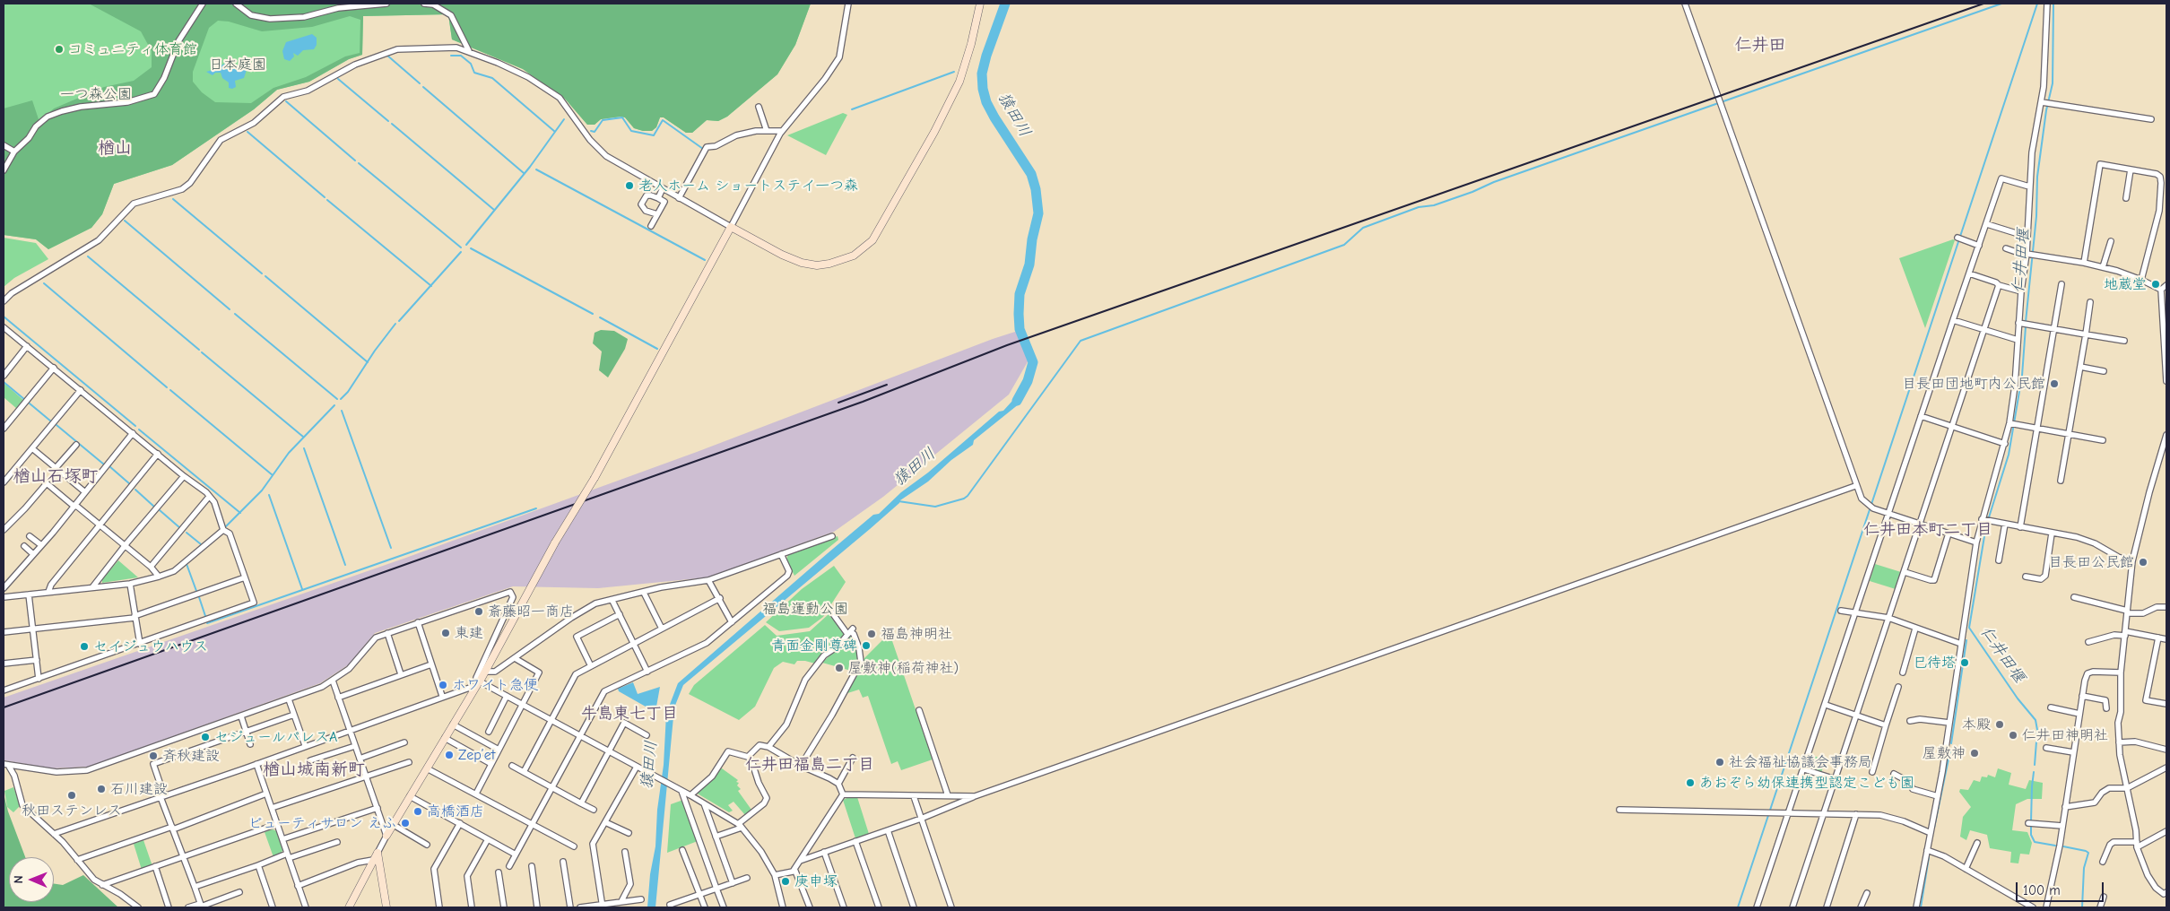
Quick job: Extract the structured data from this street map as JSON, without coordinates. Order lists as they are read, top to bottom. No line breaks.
{"districts":["仁井田","楢山","楢山石塚町","仁井田本町二丁目","牛島東七丁目","仁井田福島二丁目","楢山城南新町"],"water":["猿田川","仁井田堰"],"parks":["日本庭園","一つ森公園","福島運動公園"],"places":["コミュニティ体育館","老人ホーム ショートステイ一つ森","地蔵堂","目長田団地町内公民館","目長田公民館","斎藤昭一商店","東建","福島神明社","青面金剛尊碑","セイジュウハウス","巳待塔","屋敷神(稲荷神社)","ホワイト急便","本殿","仁井田神明社","セジュールパレスA","屋敷神","Zep’et","斉秋建設","社会福祉協議会事務局","あおぞら幼保連携型認定こども園","石川建設","秋田ステンレス","高橋酒店","ビューティサロン えふ","庚申塚"],"scale_bar":"100 m","north":"left"}
